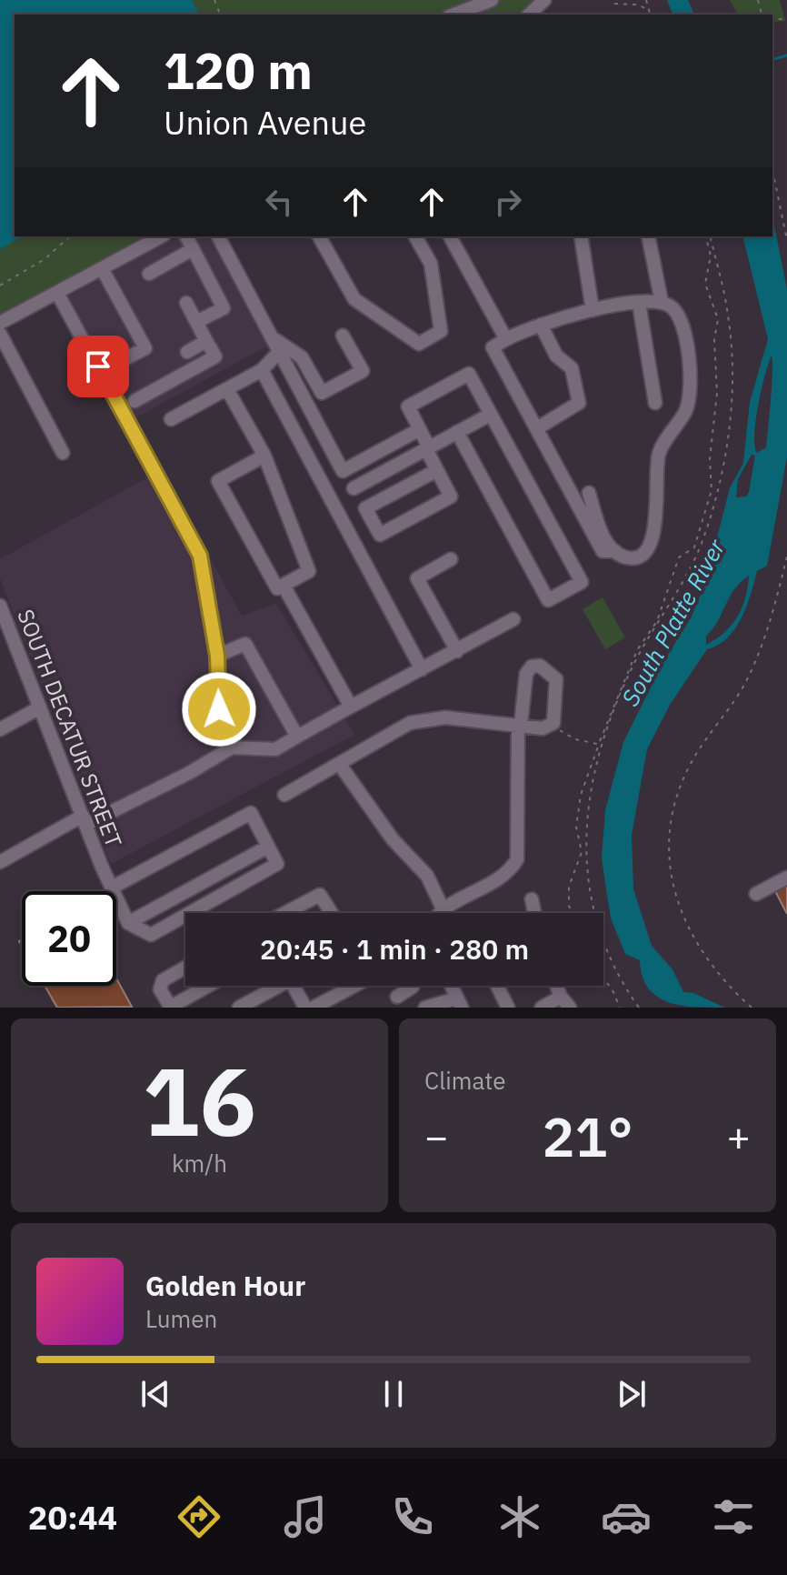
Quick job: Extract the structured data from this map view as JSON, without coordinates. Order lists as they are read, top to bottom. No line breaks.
{"streets":{"street":["SOUTH DECATUR STREET"]},"water":["South Platte River"],"page":{"turn":["120 m","Union Avenue"],"limit":"20","trip":"20:45 · 1 min · 280 m","tile":[["16","km/h"],"Climate"],"heat":["−","21°","+"],"song":["Golden Hour","Lumen"],"tabs":"20:44"}}
